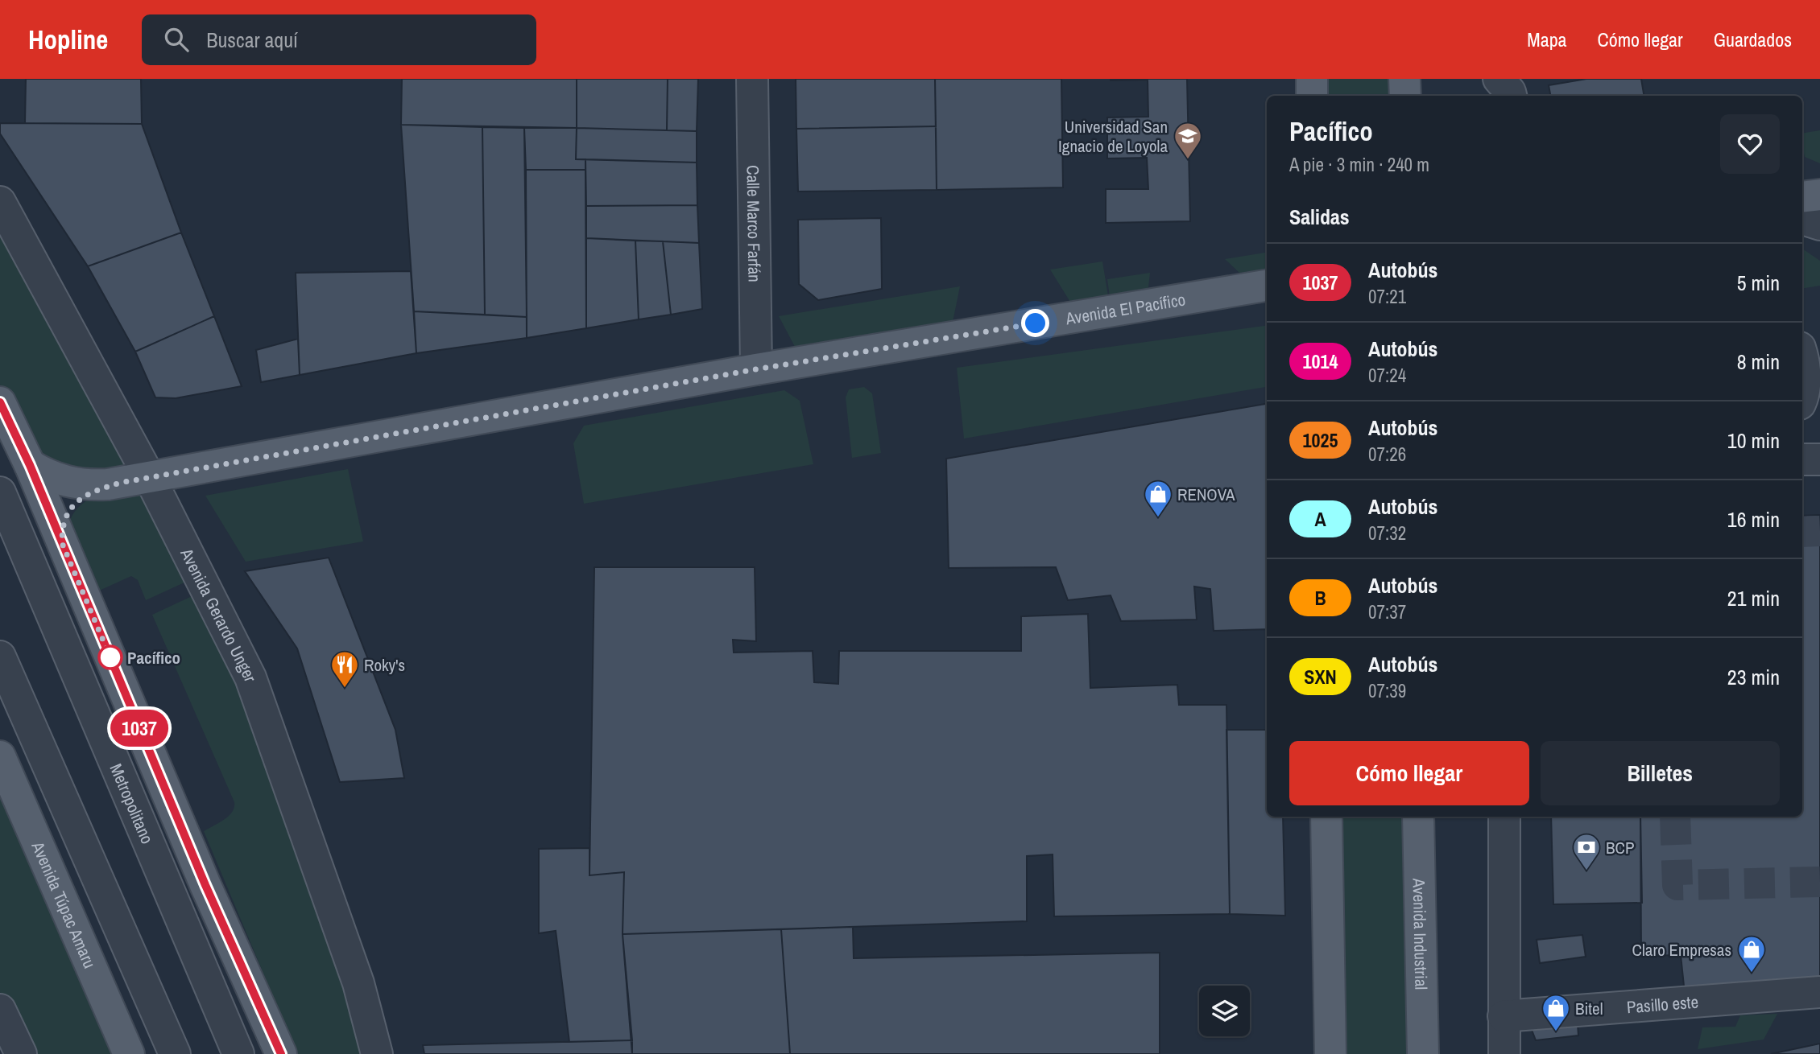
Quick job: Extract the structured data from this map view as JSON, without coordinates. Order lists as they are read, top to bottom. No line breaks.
{"streets":{"main road":["Avenida El Pacífico","Avenida Túpac Amaru","Avenida Industrial"],"street":["Calle Marco Farfán","Avenida Gerardo Unger","Metropolitano","Pasillo este"]},"crossings":[["Calle Marco Farfán","Avenida El Pacífico"],["Avenida El Pacífico","Avenida Gerardo Unger"]],"places":{"school or university":["Universidad San Ignacio de Loyola"],"shop":["RENOVA","Claro Empresas","Bitel"],"other":["Pacífico"],"restaurant":["Roky's"],"bank":["BCP"]},"lines":["bus line 1037"],"page":{"header":"Hopline","search":"Buscar aquí","nav":["Mapa","Cómo llegar","Guardados"],"on_map":"1037","heading":[["Pacífico","A pie · 3 min · 240 m"],"Salidas"],"list":[{"mark":"1037","name":"Autobús","note":"07:21","value":"5 min"},{"mark":"1014","name":"Autobús","note":"07:24","value":"8 min"},{"mark":"1025","name":"Autobús","note":"07:26","value":"10 min"},{"mark":"A","name":"Autobús","note":"07:32","value":"16 min"},{"mark":"B","name":"Autobús","note":"07:37","value":"21 min"},{"mark":"SXN","name":"Autobús","note":"07:39","value":"23 min"}],"buttons":["Cómo llegar","Billetes"]}}
